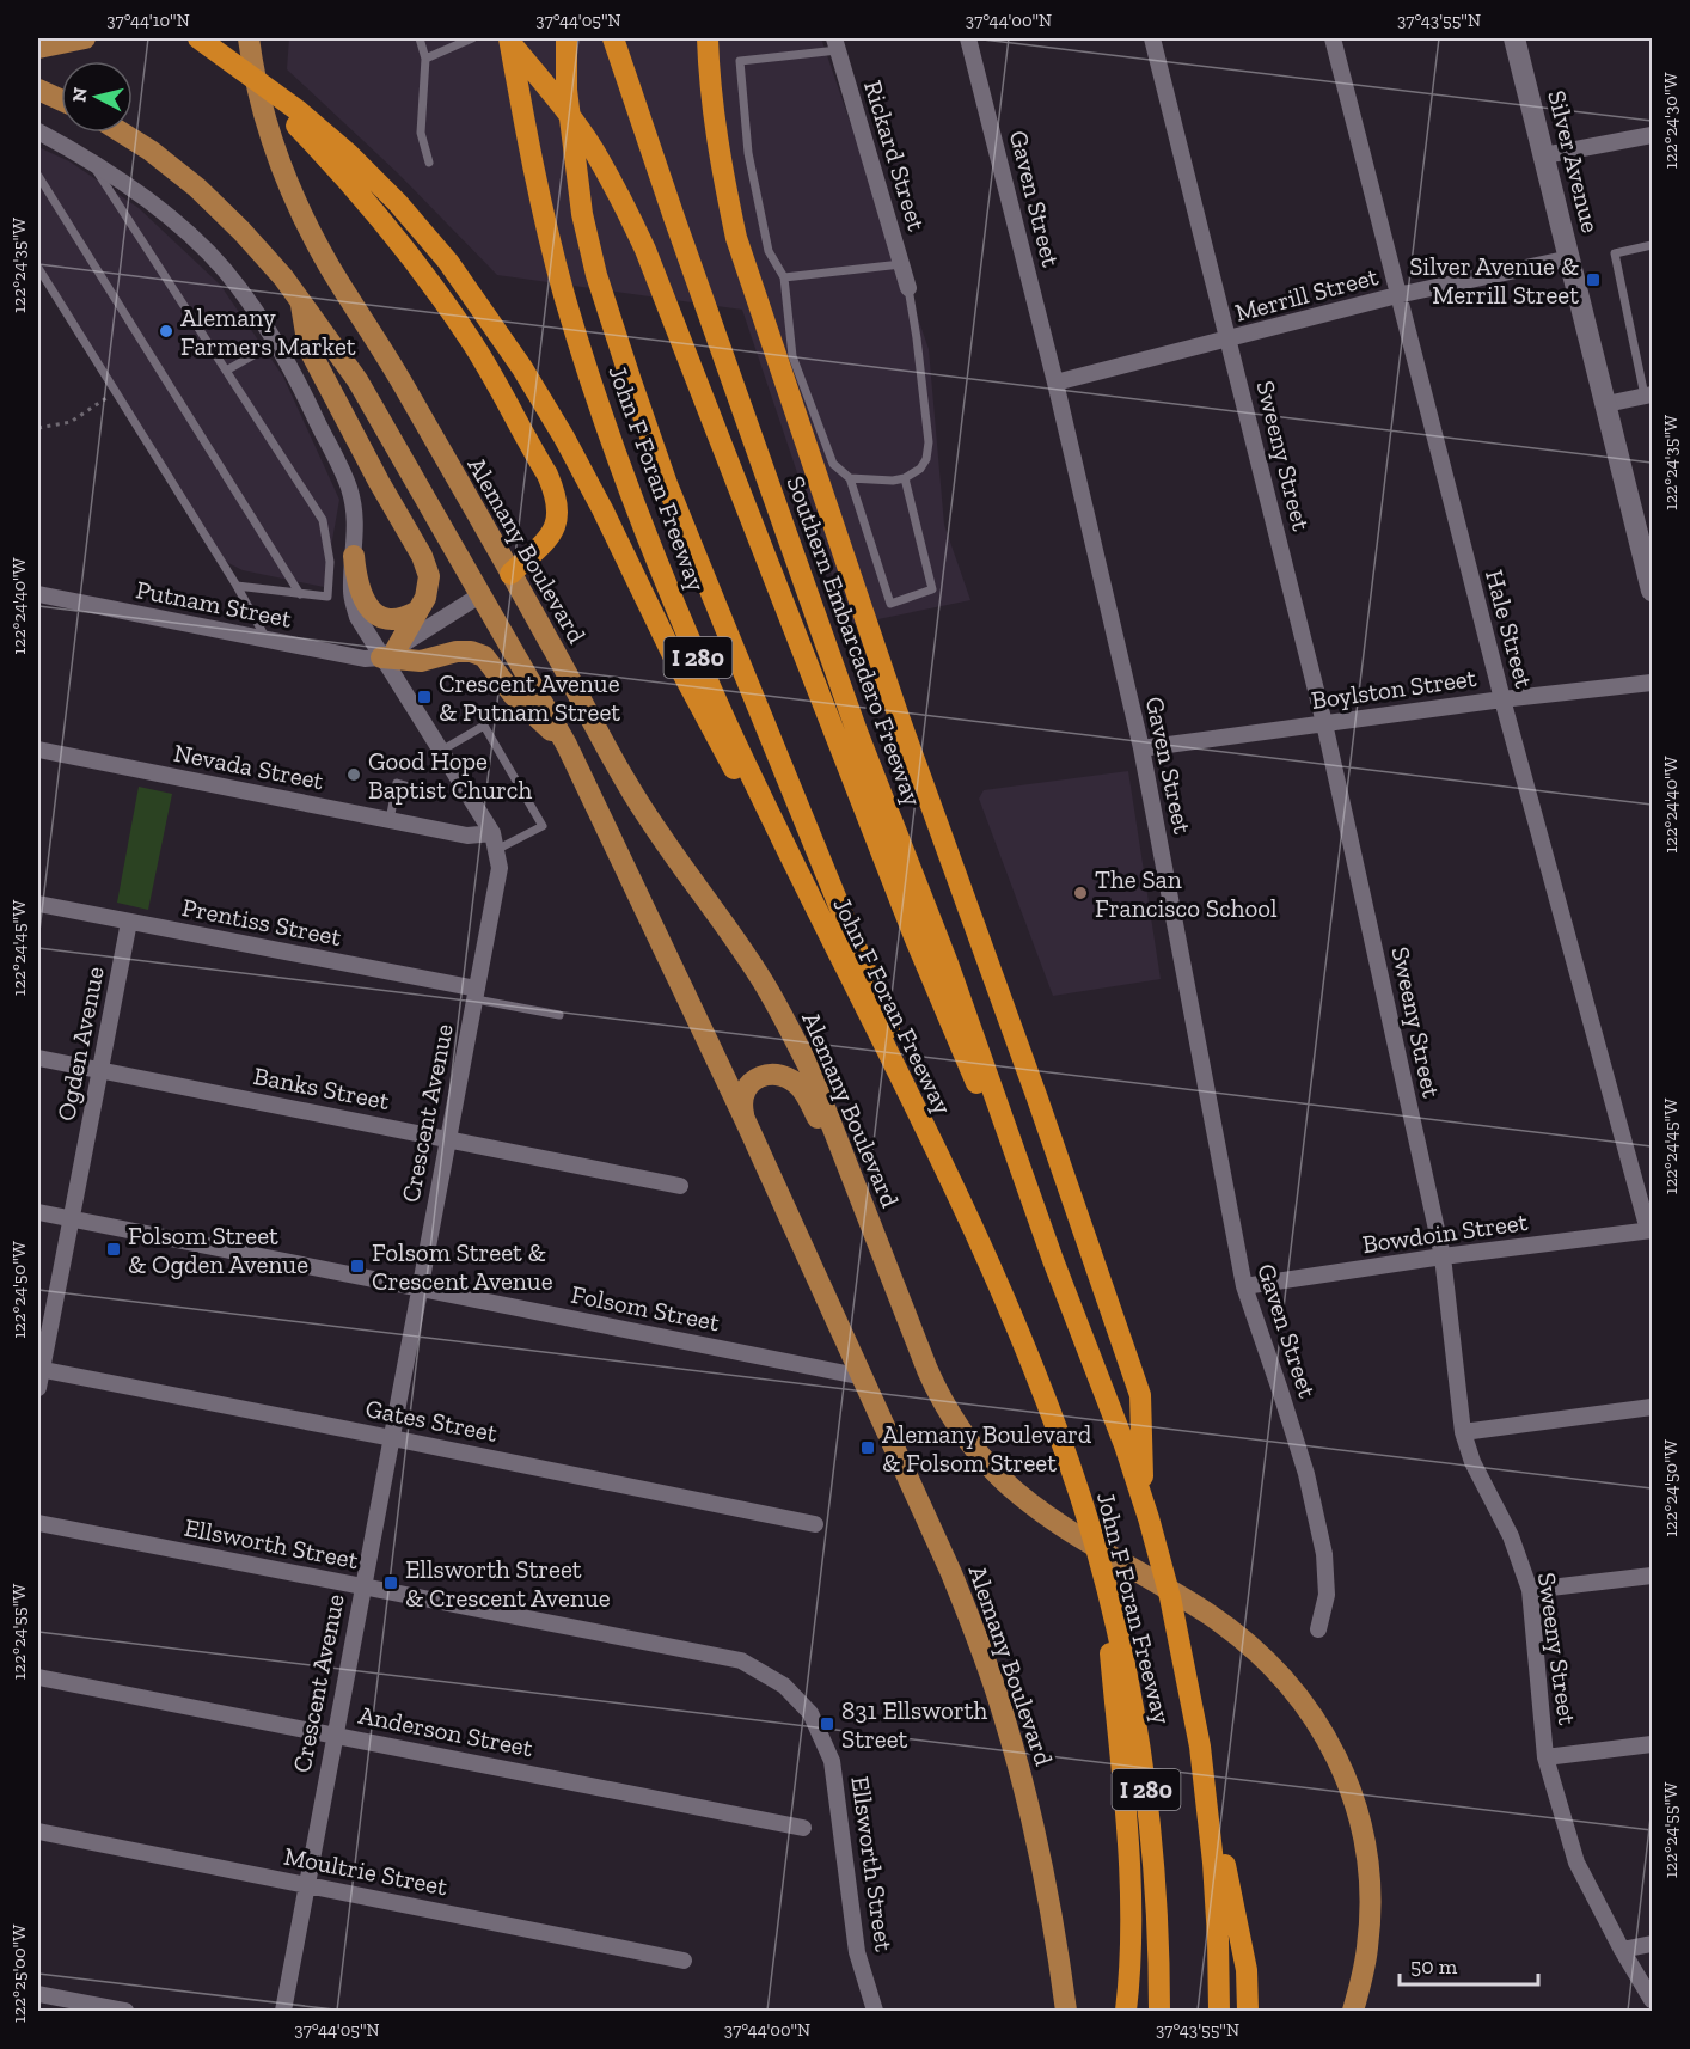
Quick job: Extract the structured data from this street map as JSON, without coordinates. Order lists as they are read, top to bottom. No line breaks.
{"streets":{"highway":["John F Foran Freeway","Southern Embarcadero Freeway","I 280"],"main road":["Silver Avenue","Alemany Boulevard"],"street":["Rickard Street","Gaven Street","Merrill Street","Sweeny Street","Putnam Street","Hale Street","Boylston Street","Nevada Street","Prentiss Street","Ogden Avenue","Banks Street","Crescent Avenue","Bowdoin Street","Folsom Street","Gates Street","Ellsworth Street","Anderson Street","Moultrie Street"]},"crossings":[["Silver Avenue","Merrill Street"],["Gaven Street","Merrill Street"],["Gaven Street","Boylston Street"],["Gaven Street","Bowdoin Street"],["Merrill Street","Sweeny Street"],["Merrill Street","Hale Street"],["Sweeny Street","Boylston Street"],["Sweeny Street","Bowdoin Street"],["John F Foran Freeway","Southern Embarcadero Freeway"],["Alemany Boulevard","Folsom Street"],["Hale Street","Boylston Street"],["Hale Street","Bowdoin Street"],["Nevada Street","Crescent Avenue"],["Prentiss Street","Ogden Avenue"],["Prentiss Street","Crescent Avenue"],["Ogden Avenue","Banks Street"],["Ogden Avenue","Folsom Street"],["Ogden Avenue","Gates Street"],["Banks Street","Crescent Avenue"],["Crescent Avenue","Folsom Street"],["Crescent Avenue","Gates Street"],["Crescent Avenue","Ellsworth Street"],["Crescent Avenue","Anderson Street"],["Crescent Avenue","Moultrie Street"]],"places":{"transit":["Silver Avenue & Merrill Street","Crescent Avenue & Putnam Street","Folsom Street & Ogden Avenue","Folsom Street & Crescent Avenue","Alemany Boulevard & Folsom Street","Ellsworth Street & Crescent Avenue","831 Ellsworth Street"],"other":["Alemany Farmers Market","Good Hope Baptist Church","The San Francisco School"]},"scale_bar":"50 m","north":"left","coordinates":["37°44'10\"N","37°44'05\"N","37°44'00\"N","37°43'55\"N","122°24'30\"W","122°24'35\"W","122°24'40\"W","122°24'45\"W","122°24'50\"W","122°24'55\"W","122°25'00\"W"]}
